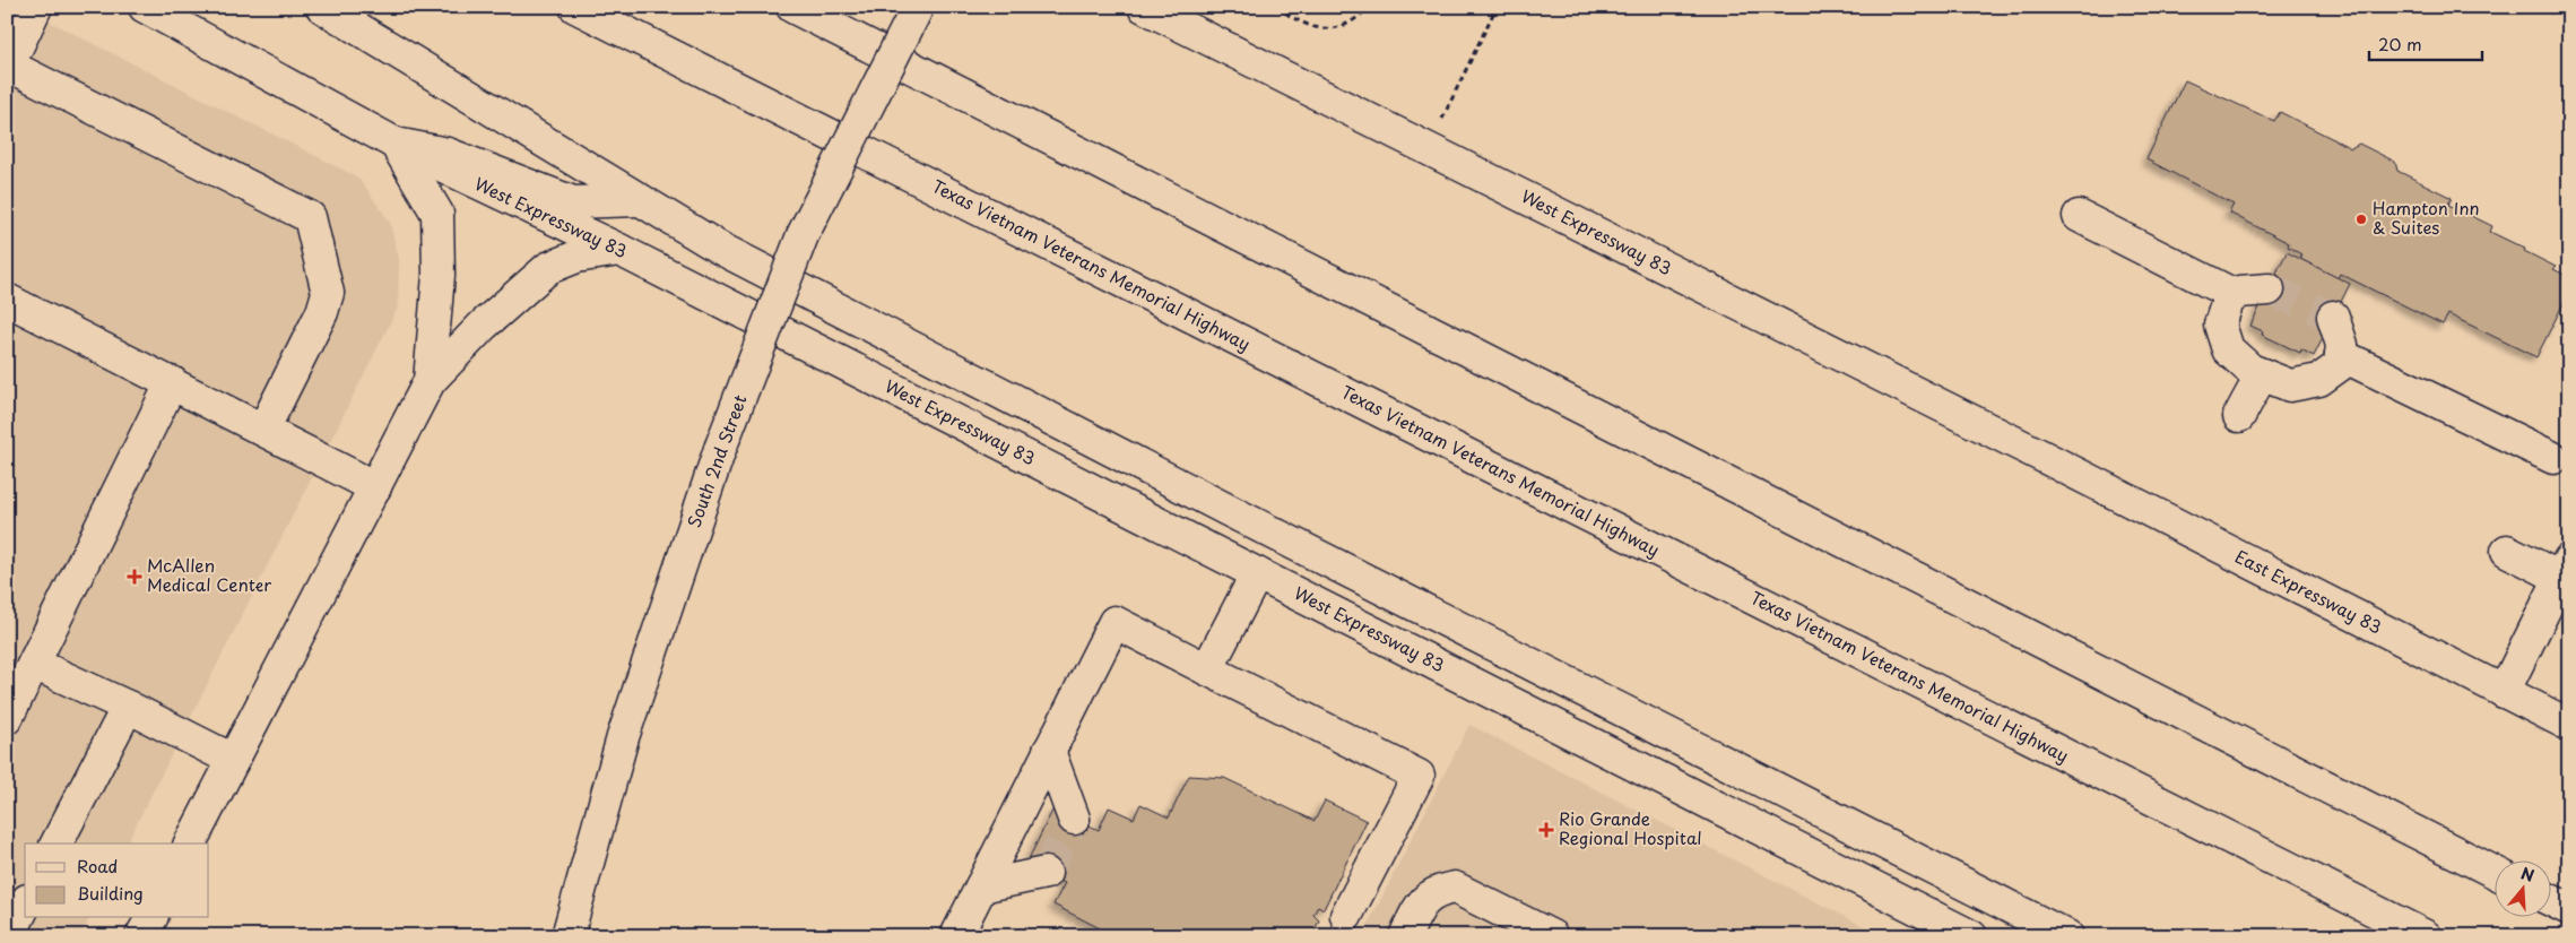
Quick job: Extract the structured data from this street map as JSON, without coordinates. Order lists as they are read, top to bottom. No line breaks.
{"streets":{"main road":["West Expressway 83","Texas Vietnam Veterans Memorial Highway","South 2nd Street","East Expressway 83"]},"crossings":[["West Expressway 83","East Expressway 83"]],"places":{"other":["Hampton Inn & Suites"],"health":["McAllen Medical Center","Rio Grande Regional Hospital"]},"legend":["Road","Building"],"scale_bar":"20 m","north":"top"}
